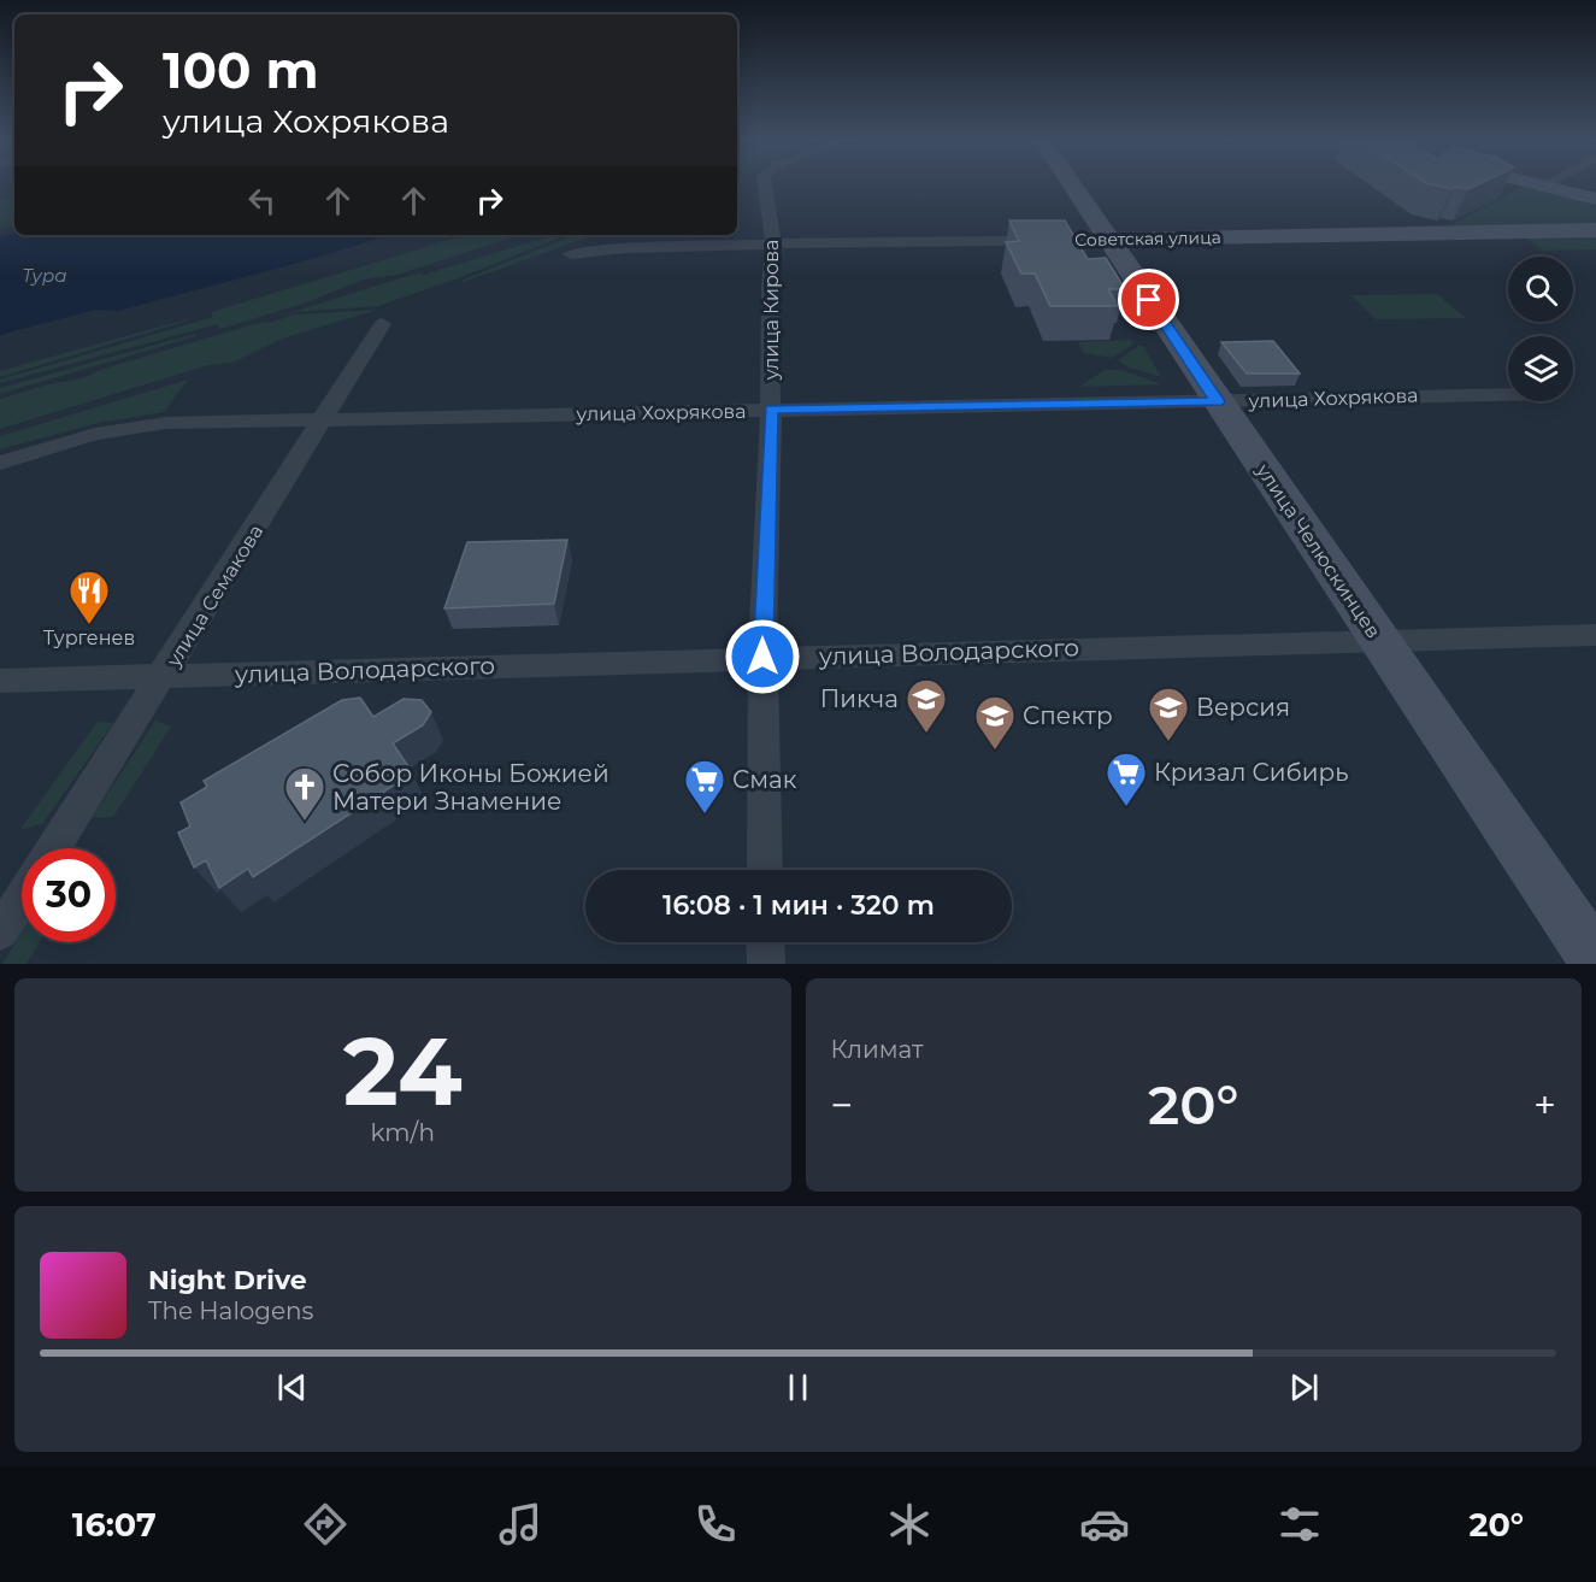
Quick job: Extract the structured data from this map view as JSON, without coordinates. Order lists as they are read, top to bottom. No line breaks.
{"streets":{"main road":["Советская улица","улица Челюскинцев"],"street":["улица Кирова","улица Хохрякова","улица Семакова","улица Володарского"]},"crossings":[["Советская улица","улица Кирова"],["Советская улица","улица Челюскинцев"],["улица Кирова","улица Хохрякова"],["улица Кирова","улица Володарского"],["улица Хохрякова","улица Челюскинцев"],["улица Хохрякова","улица Семакова"],["улица Челюскинцев","улица Володарского"],["улица Семакова","улица Володарского"]],"water":["Тура"],"places":{"restaurant":["Тургенев"],"school or university":["Пикча","Версия","Спектр"],"supermarket":["Кризал Сибирь","Смак"],"church":["Собор Иконы Божией Матери Знамение"]},"page":{"turn":["100 m","улица Хохрякова"],"limit":"30","trip":"16:08 · 1 мин · 320 m","tile":[["24","km/h"],"Климат"],"heat":["−","20°","+"],"song":["Night Drive","The Halogens"],"tabs":["16:07","20°"]}}
